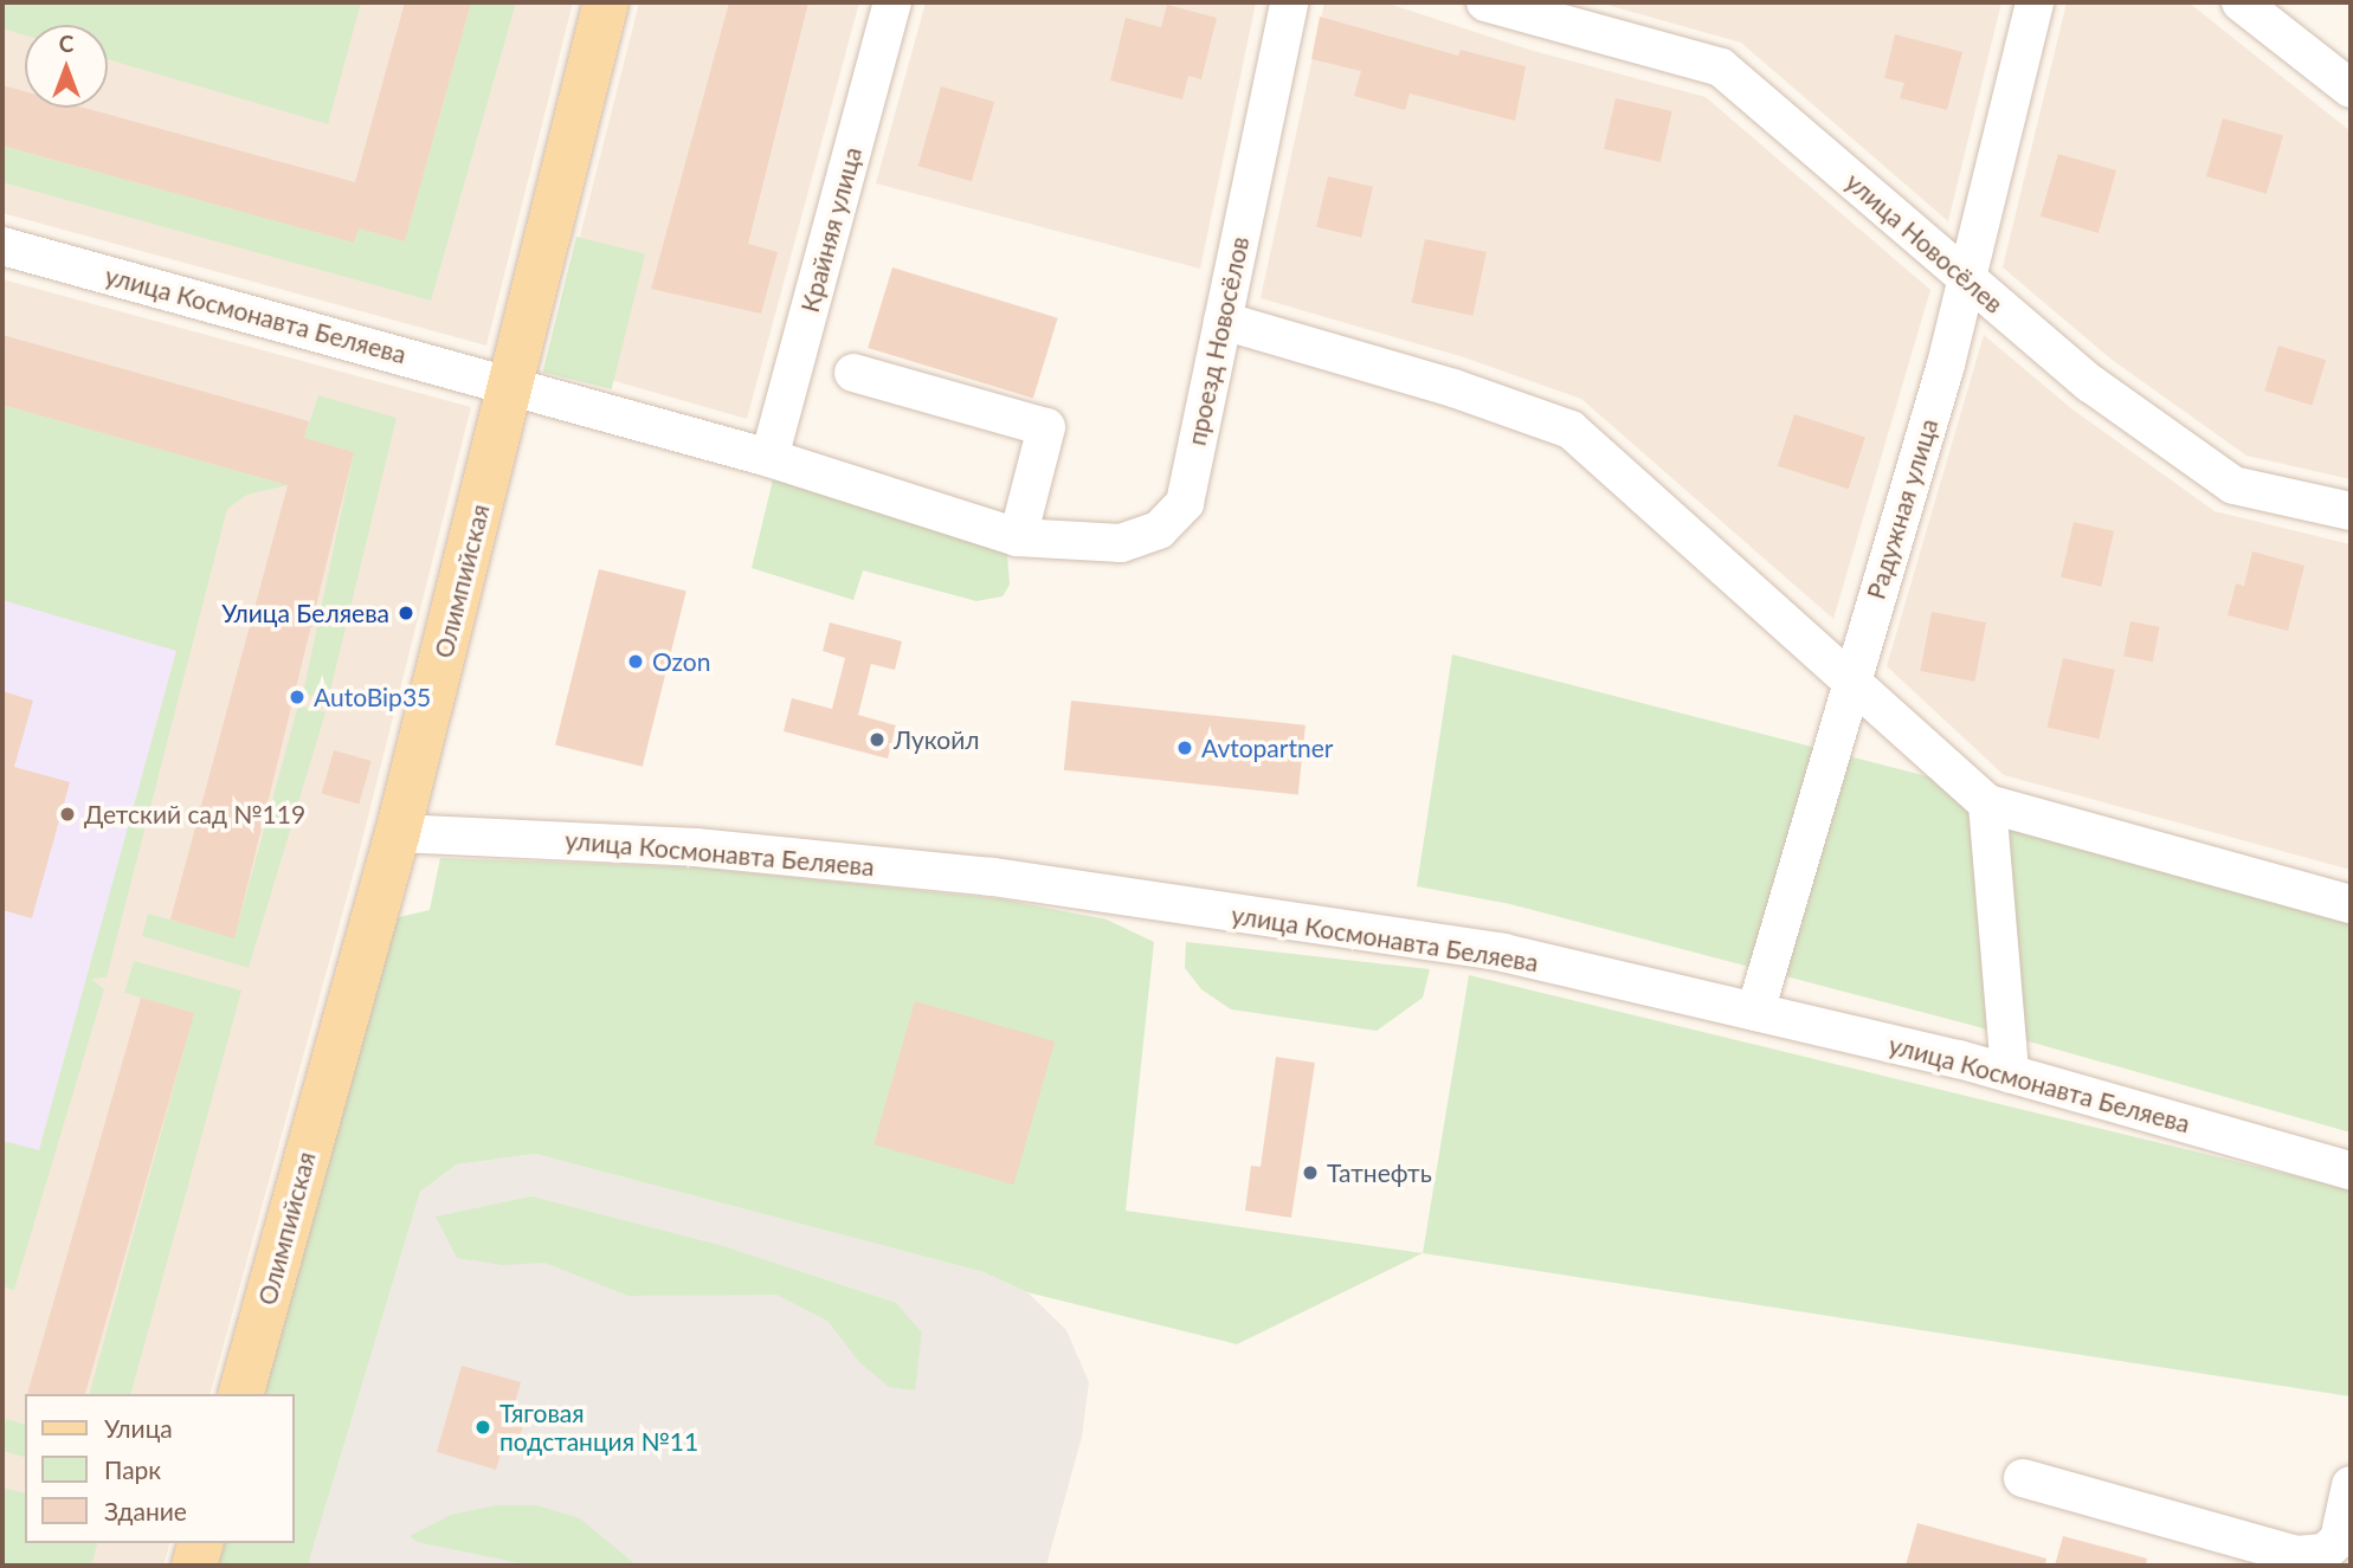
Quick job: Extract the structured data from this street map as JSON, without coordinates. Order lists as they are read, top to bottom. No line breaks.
{"streets":{"main road":["Олимпийская"],"street":["Крайняя улица","улица Новосёлев","улица Космонавта Беляева","проезд Новосёлов","Радужная улица"]},"crossings":[["Крайняя улица","улица Космонавта Беляева"],["Крайняя улица","проезд Новосёлов"],["улица Новосёлев","Радужная улица"],["улица Космонавта Беляева","проезд Новосёлов"],["улица Космонавта Беляева","Радужная улица"],["улица Космонавта Беляева","Олимпийская"]],"places":["Улица Беляева","Ozon","AutoBip35","Лукойл","Avtopartner","Детский сад №119","Татнефть","Тяговая подстанция №11"],"legend":["Улица","Парк","Здание"],"north":"top"}
